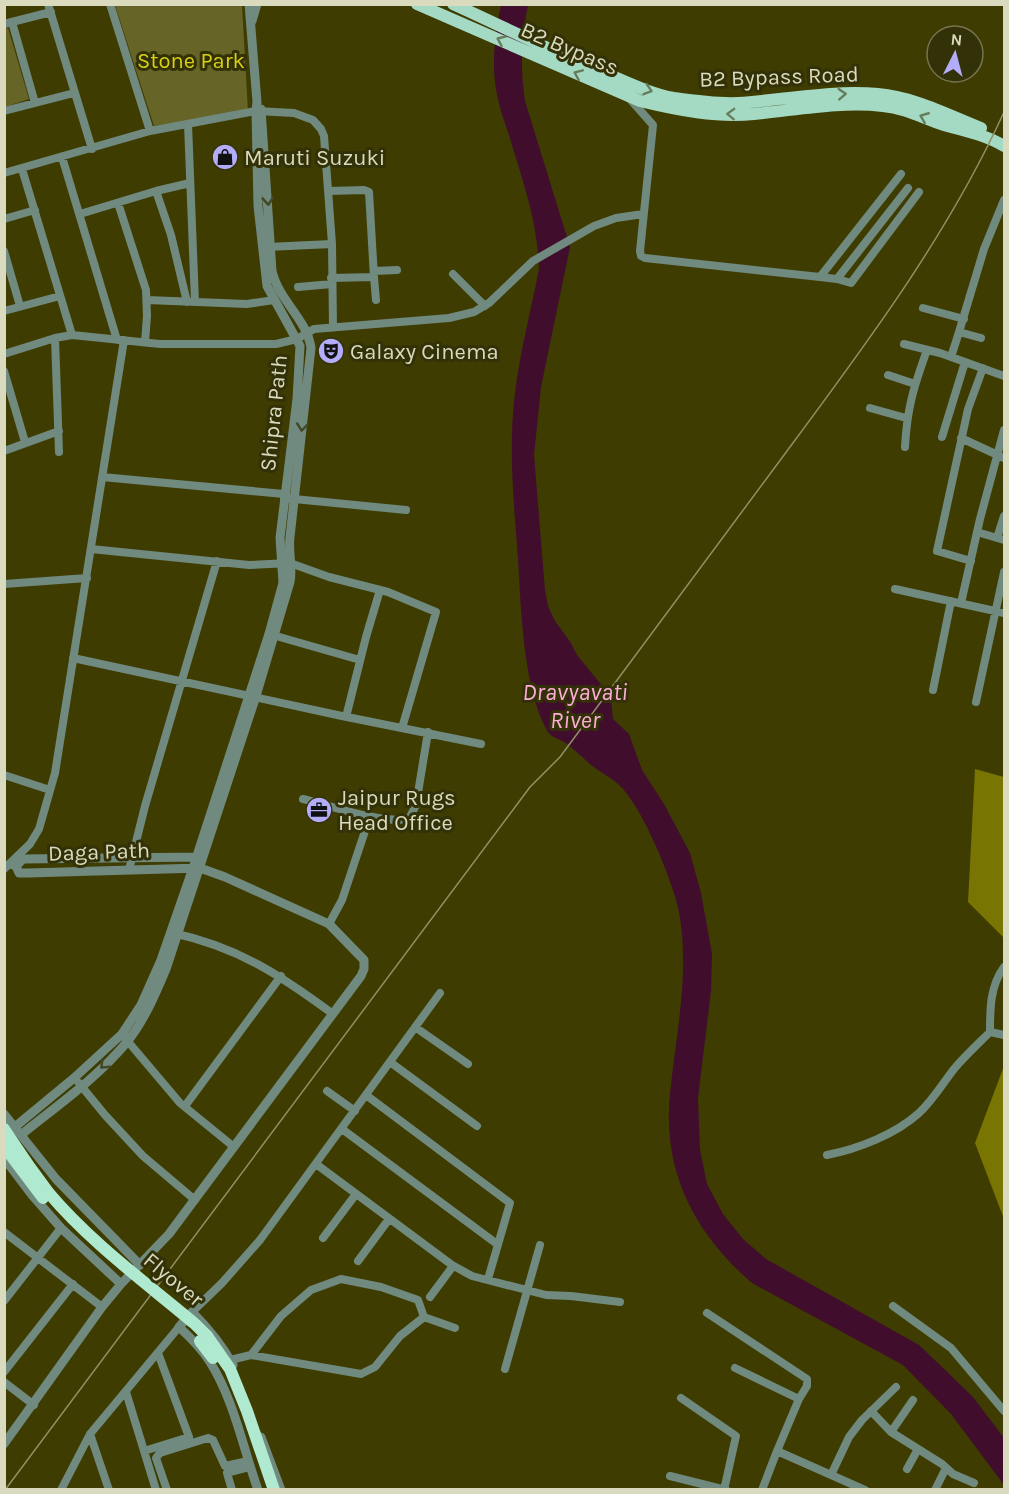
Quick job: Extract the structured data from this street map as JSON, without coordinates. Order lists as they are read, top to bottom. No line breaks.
{"streets":{"highway":["Flyover"],"main road":["B2 Bypass","B2 Bypass Road"],"street":["Shipra Path","Daga Path"]},"crossings":[["B2 Bypass","B2 Bypass Road"]],"one_way":["B2 Bypass","B2 Bypass Road"],"water":["Dravyavati River"],"parks":["Stone Park"],"places":{"shop":["Maruti Suzuki"],"theatre":["Galaxy Cinema"],"office":["Jaipur Rugs Head Office"]},"north":"top"}
